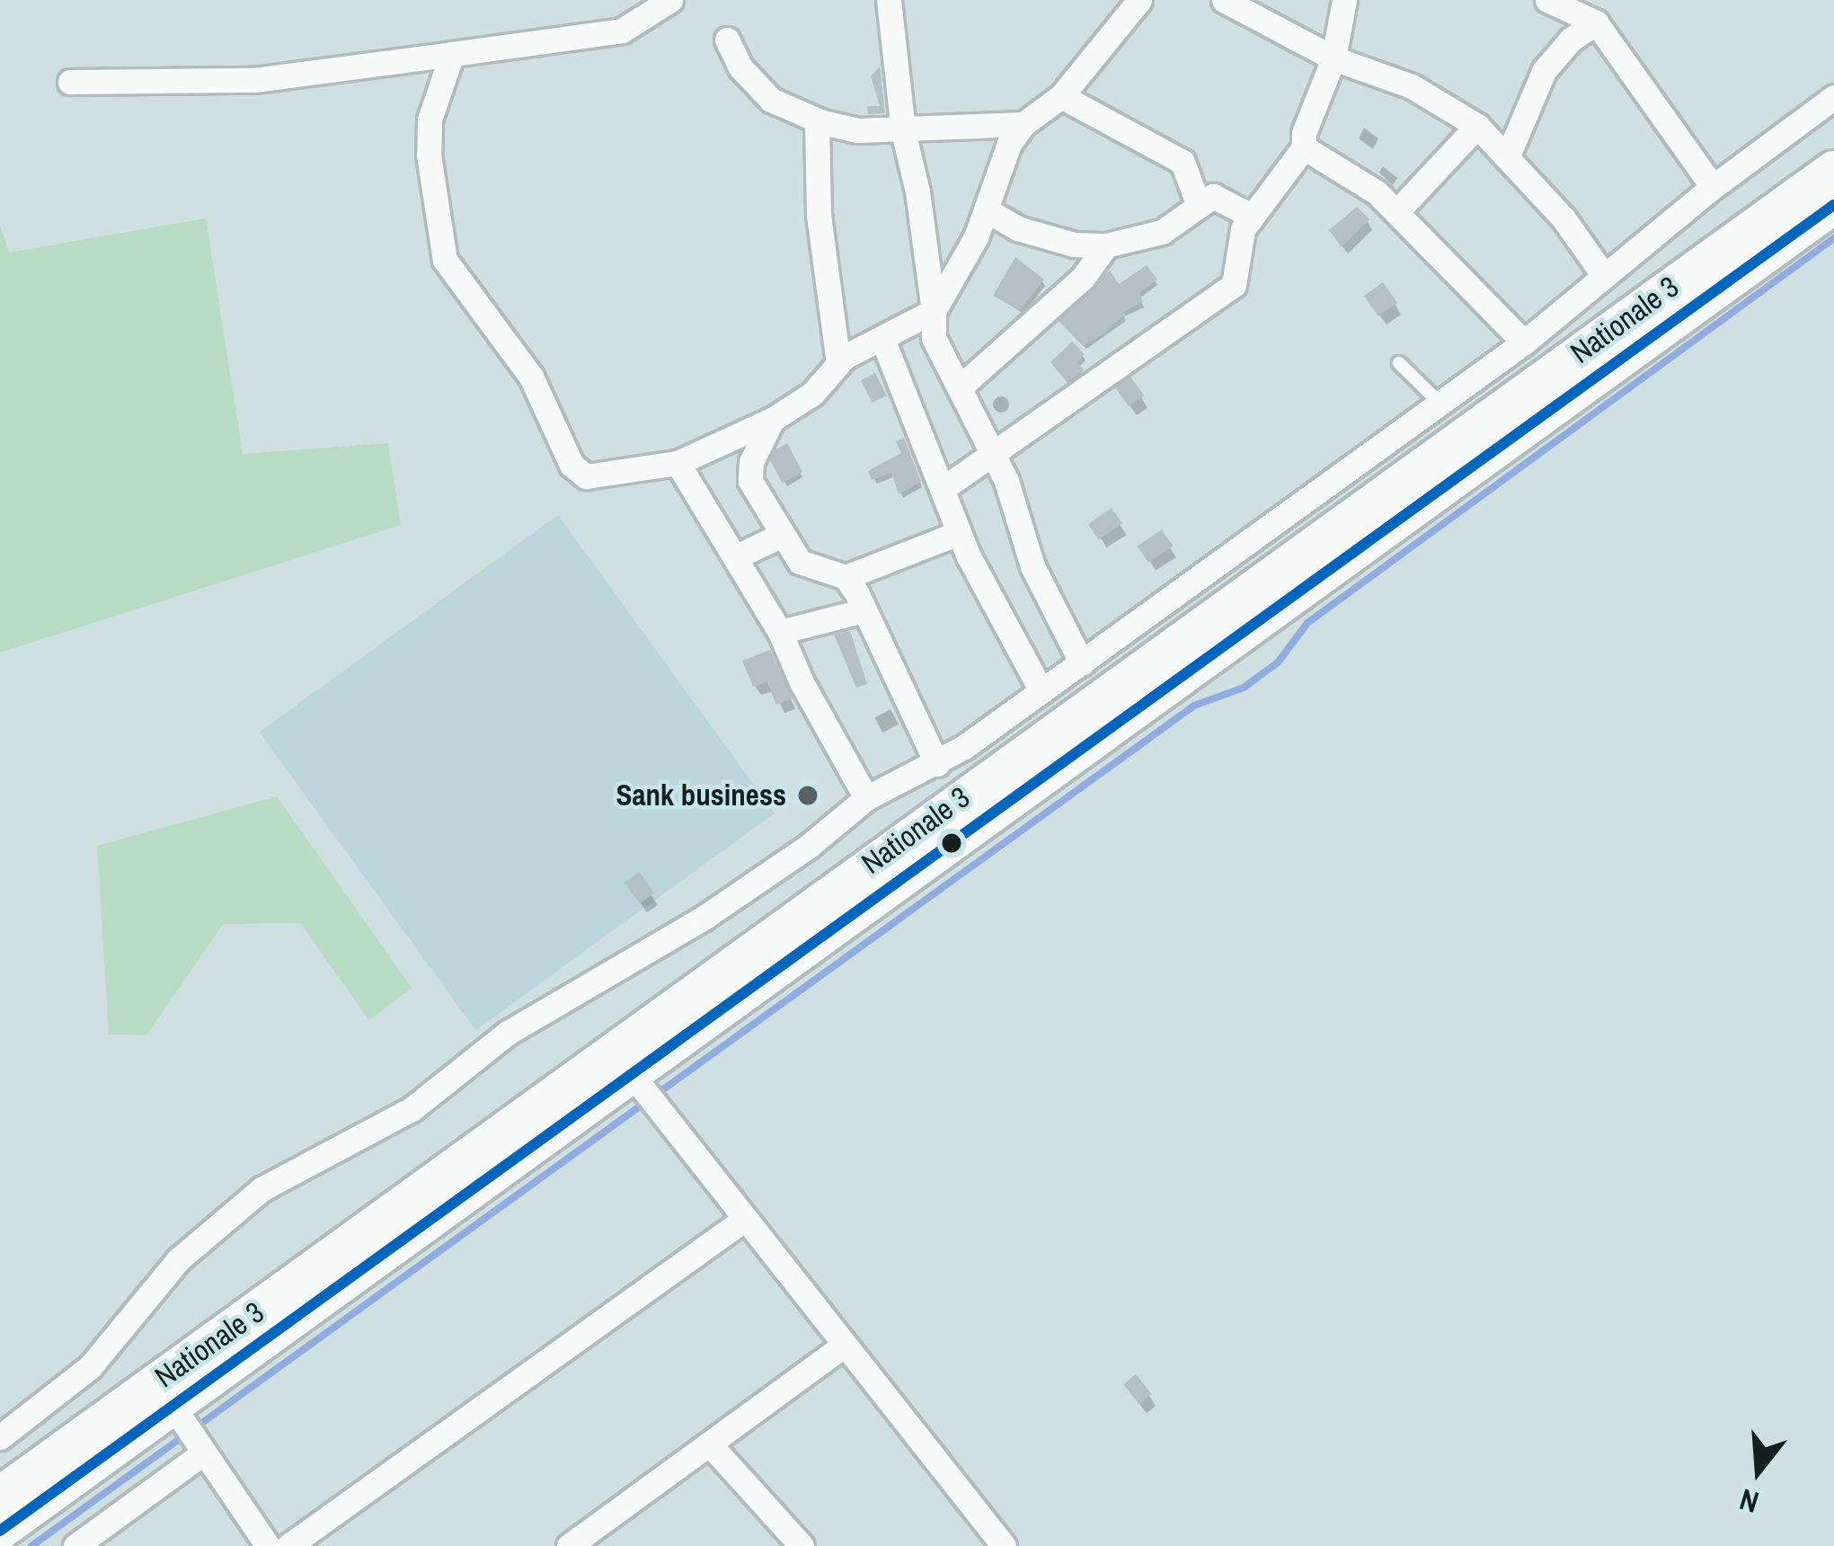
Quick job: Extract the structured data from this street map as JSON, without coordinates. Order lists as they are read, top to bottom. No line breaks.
{"streets":{"main road":["Nationale 3"]},"places":["Sank business"],"north":"bottom"}
